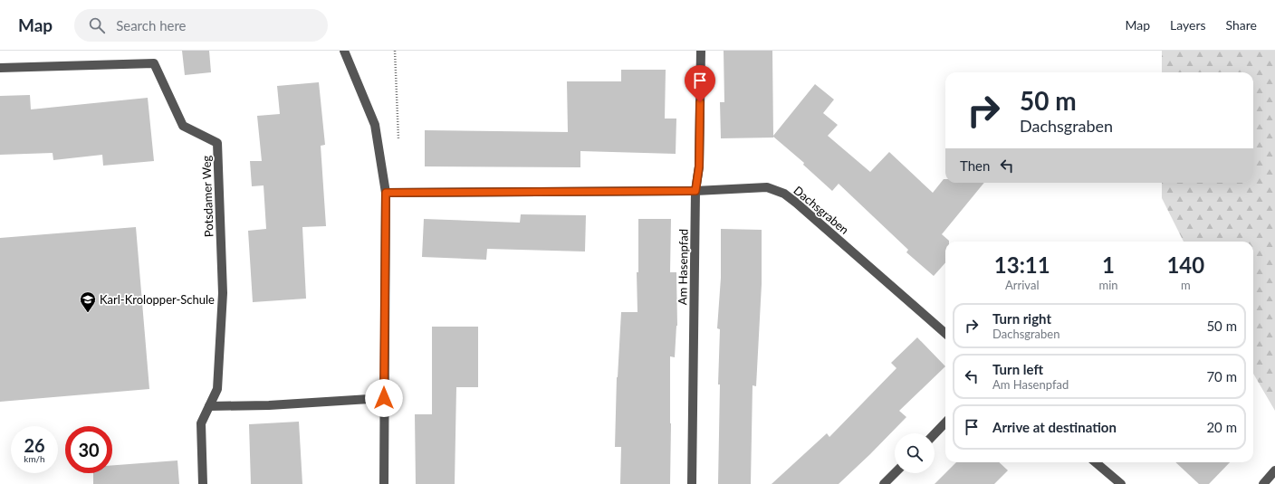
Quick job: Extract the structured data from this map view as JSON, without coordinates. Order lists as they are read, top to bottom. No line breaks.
{"streets":{"street":["Potsdamer Weg","Dachsgraben","Am Hasenpfad"]},"crossings":[["Dachsgraben","Am Hasenpfad"]],"places":{"school or university":["Karl-Krolopper-Schule"]},"page":{"header":"Map","search":"Search here","nav":["Map","Layers","Share"],"turn":["50 m","Dachsgraben"],"then":"Then","eta":["13:11","Arrival","1","min","140","m"],"list":[{"name":"Turn right","note":"Dachsgraben","value":"50 m"},{"name":"Turn left","note":"Am Hasenpfad","value":"70 m"},{"name":"Arrive at destination","value":"20 m"}],"speed":"26 km/h","limit":"30"}}
